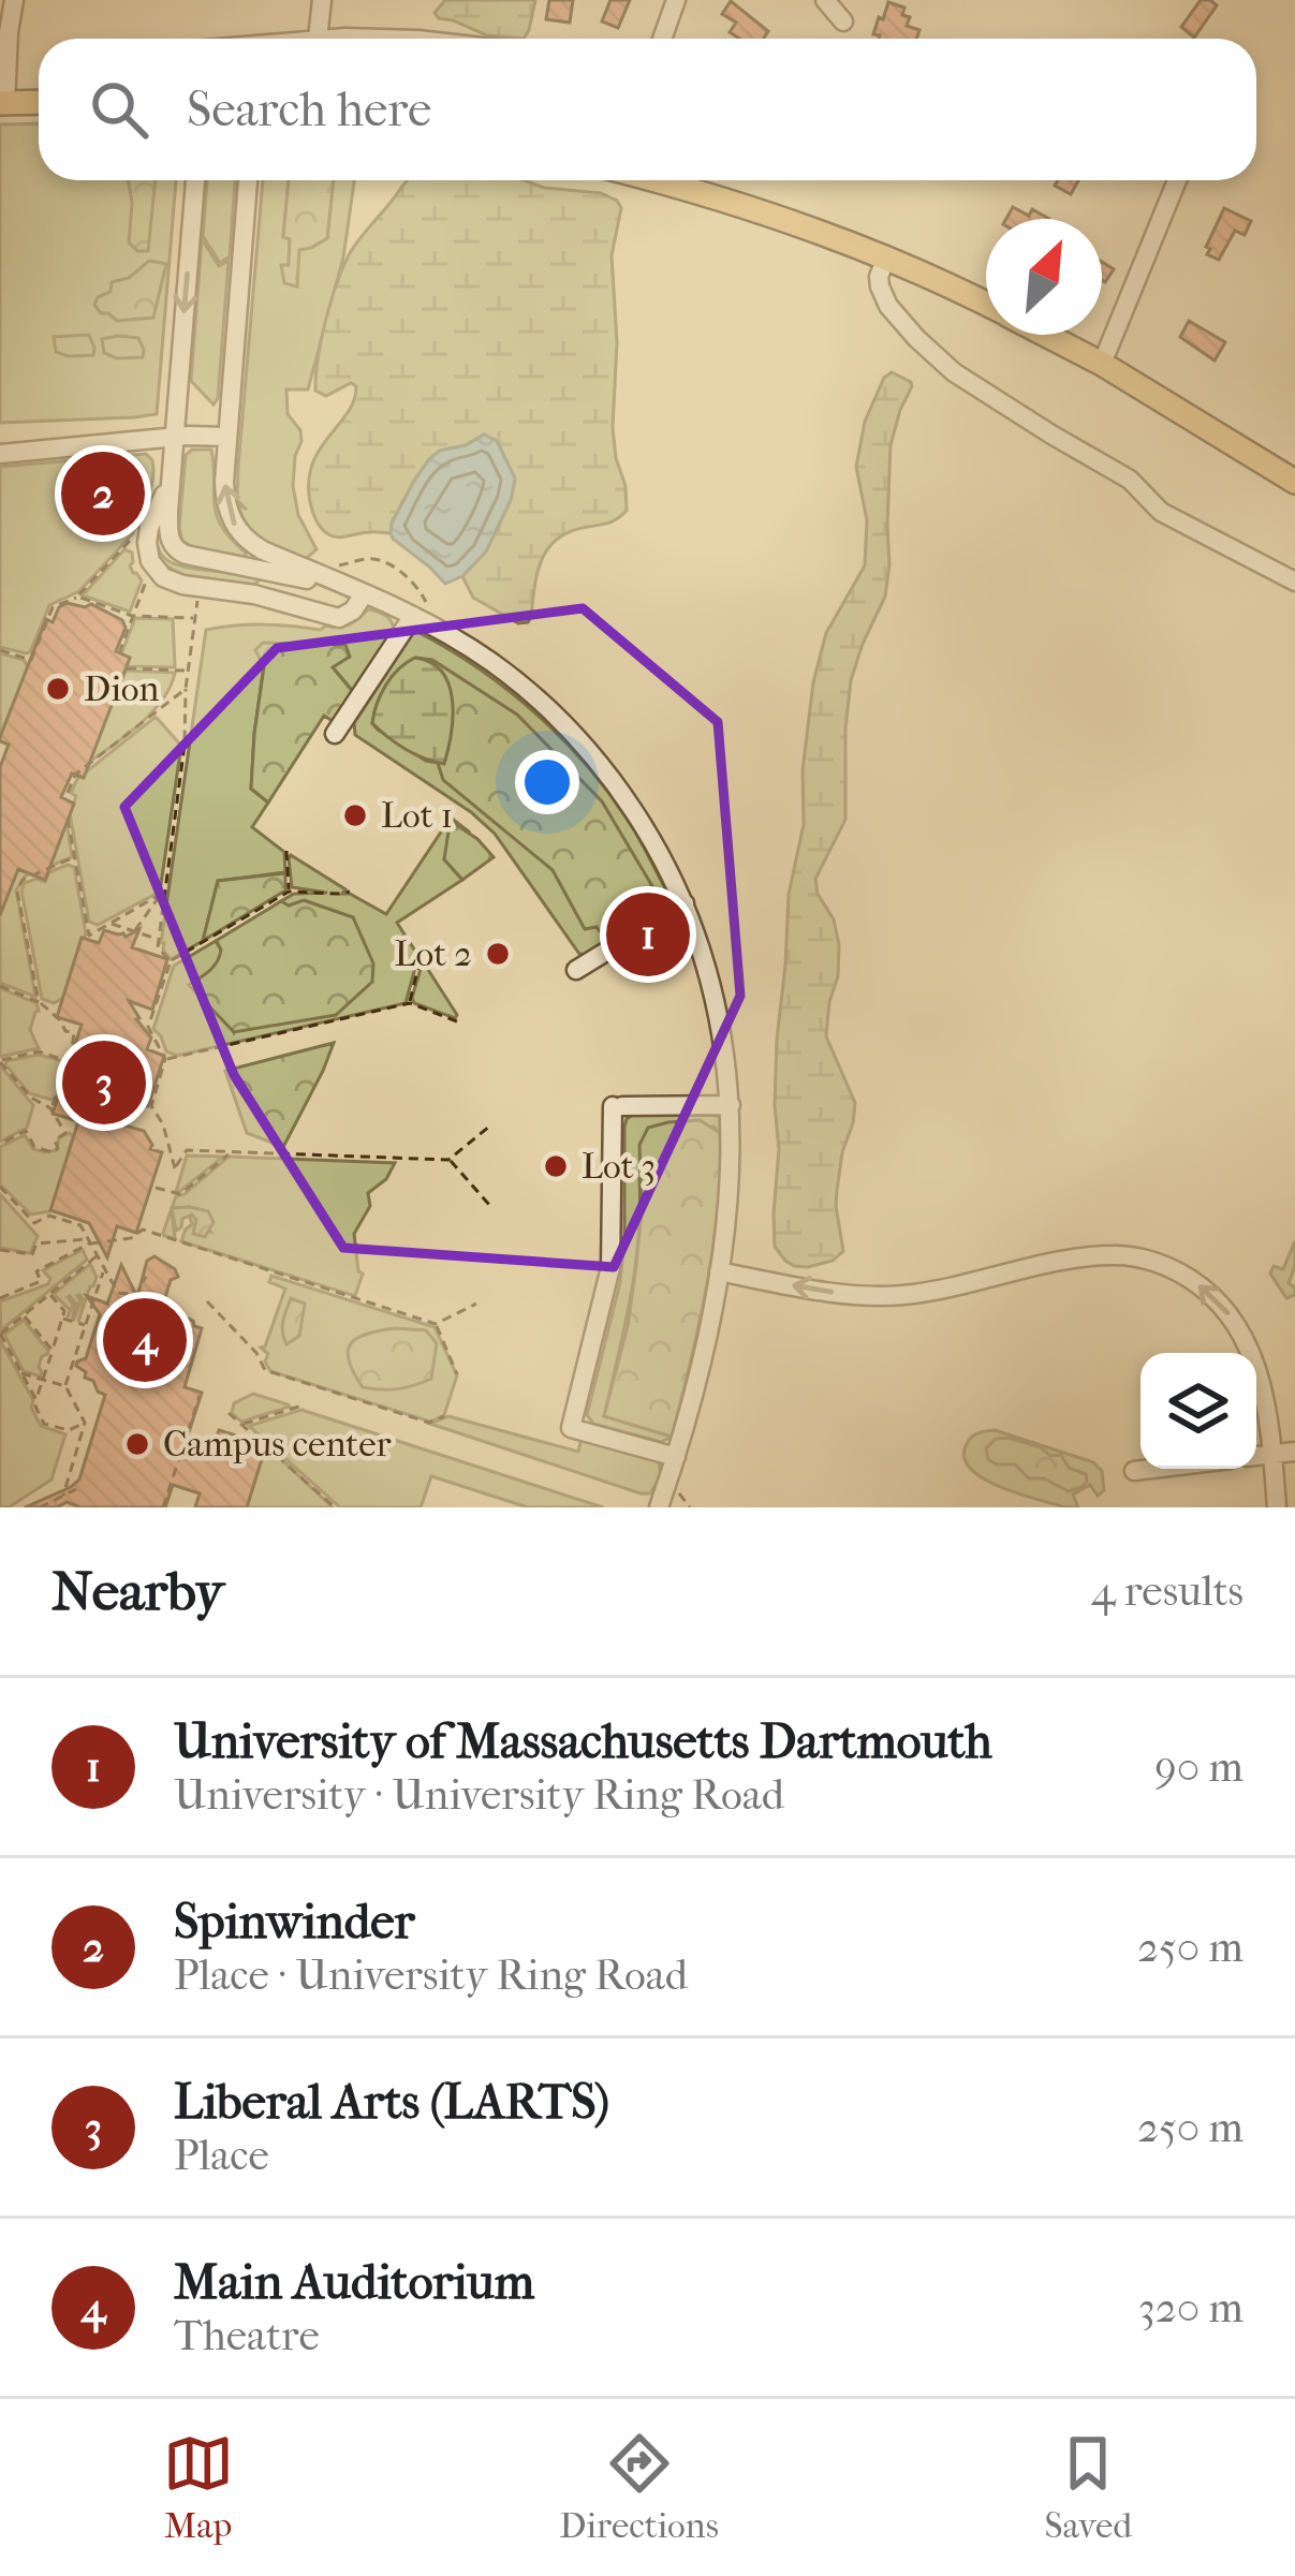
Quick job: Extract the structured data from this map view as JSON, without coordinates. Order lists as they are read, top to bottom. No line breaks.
{"places":["Dion","Lot 1","Lot 2","Lot 3","Campus center"],"north":"top right","page":{"search":"Search here","pins":["2","1","3","4"],"heading":["Nearby","4 results"],"list":[{"mark":"1","name":"University of Massachusetts Dartmouth","note":"University · University Ring Road","value":"90 m"},{"mark":"2","name":"Spinwinder","note":"Place · University Ring Road","value":"250 m"},{"mark":"3","name":"Liberal Arts (LARTS)","note":"Place","value":"250 m"},{"mark":"4","name":"Main Auditorium","note":"Theatre","value":"320 m"}],"nav":["Map","Directions","Saved"]}}
